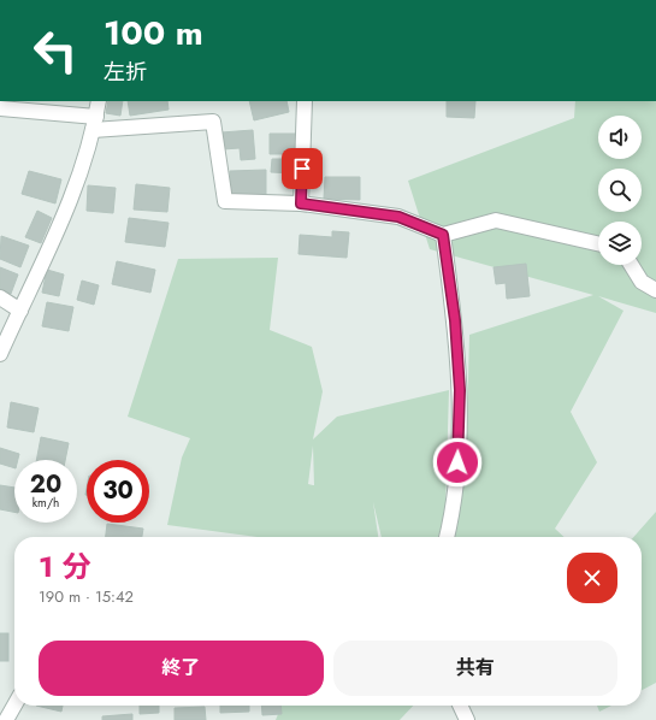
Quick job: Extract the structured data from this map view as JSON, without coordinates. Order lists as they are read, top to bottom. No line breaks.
{"page":{"turn":["100 m","左折"],"speed":"20 km/h","limit":"30","heading":["1 分","190 m · 15:42"],"buttons":["終了","共有"]}}
